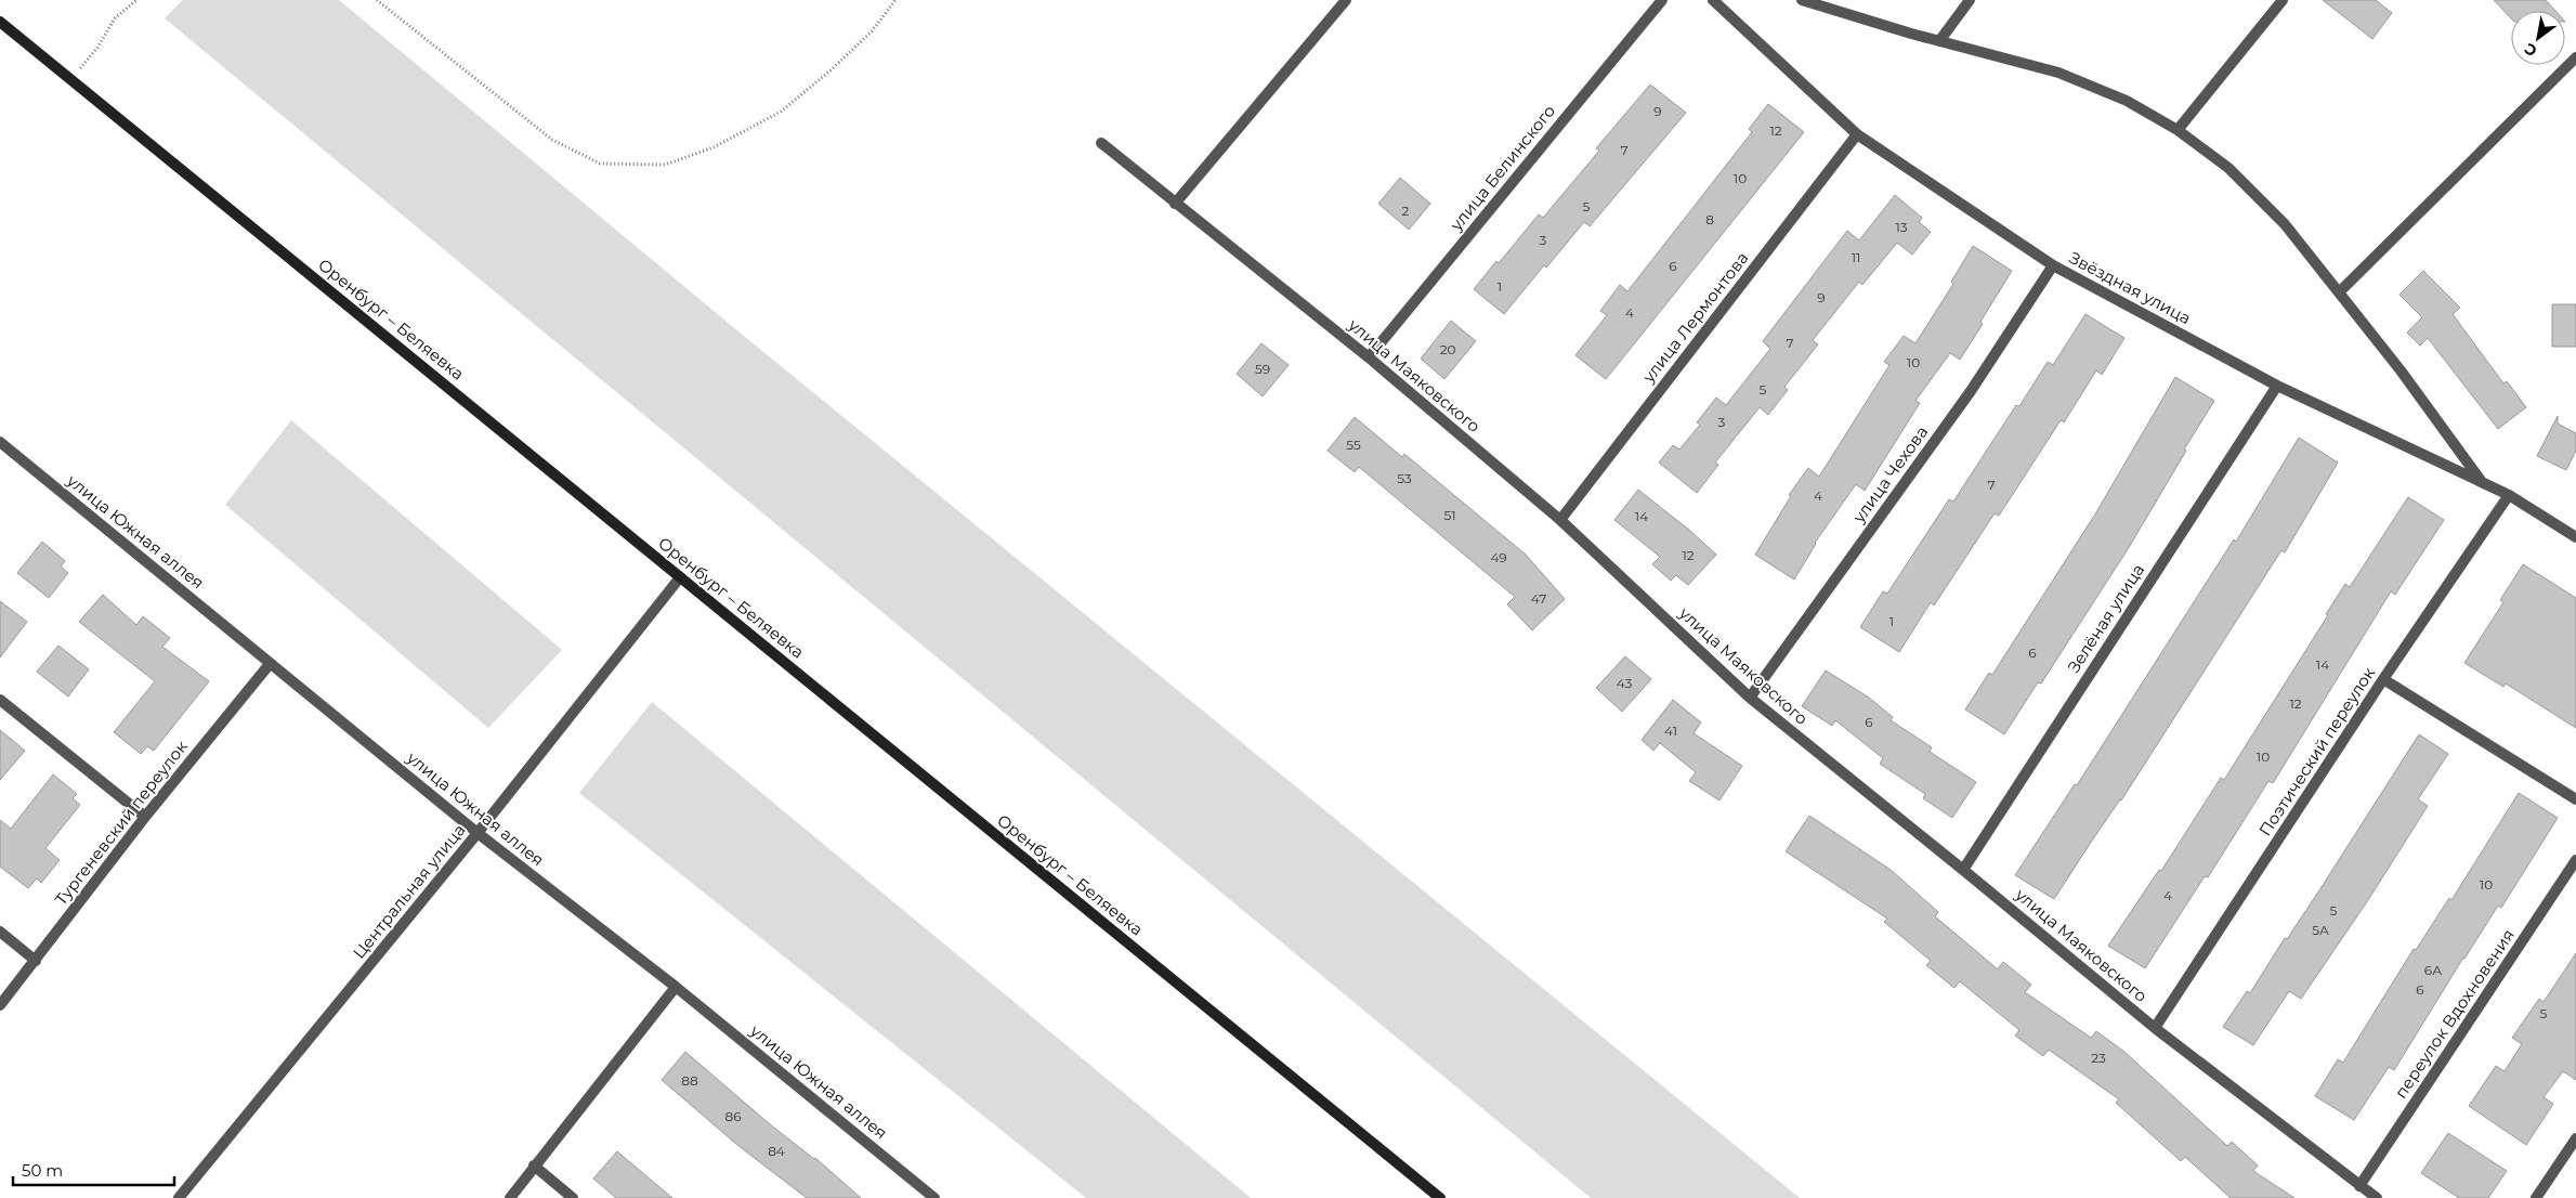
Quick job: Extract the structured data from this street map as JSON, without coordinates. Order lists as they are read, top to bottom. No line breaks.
{"streets":{"main road":["Оренбург – Беляевка"],"street":["улица Белинского","Звёздная улица","улица Лермонтова","улица Маяковского","улица Чехова","улица Южная аллея","Зелёная улица","Поэтический переулок","Тургеневский переулок","Центральная улица","переулок Вдохновения"]},"crossings":[["улица Белинского","улица Маяковского"],["Звёздная улица","улица Лермонтова"],["Звёздная улица","улица Чехова"],["Звёздная улица","Зелёная улица"],["Звёздная улица","Поэтический переулок"],["улица Лермонтова","улица Маяковского"],["Оренбург – Беляевка","Центральная улица"],["улица Маяковского","улица Чехова"],["улица Маяковского","Зелёная улица"],["улица Маяковского","Поэтический переулок"],["улица Маяковского","переулок Вдохновения"],["улица Южная аллея","Тургеневский переулок"],["улица Южная аллея","Центральная улица"]],"house_numbers":["9","12","7","10","5","2","8","13","3","11","6","1","9","4","7","20","10","59","5","3","55","53","7","4","51","14","12","49","47","1","6","14","43","12","6","41","10","10","4","5","5А","6А","6","5","23","88","86","84"],"scale_bar":"50 m","north":"bottom left"}
